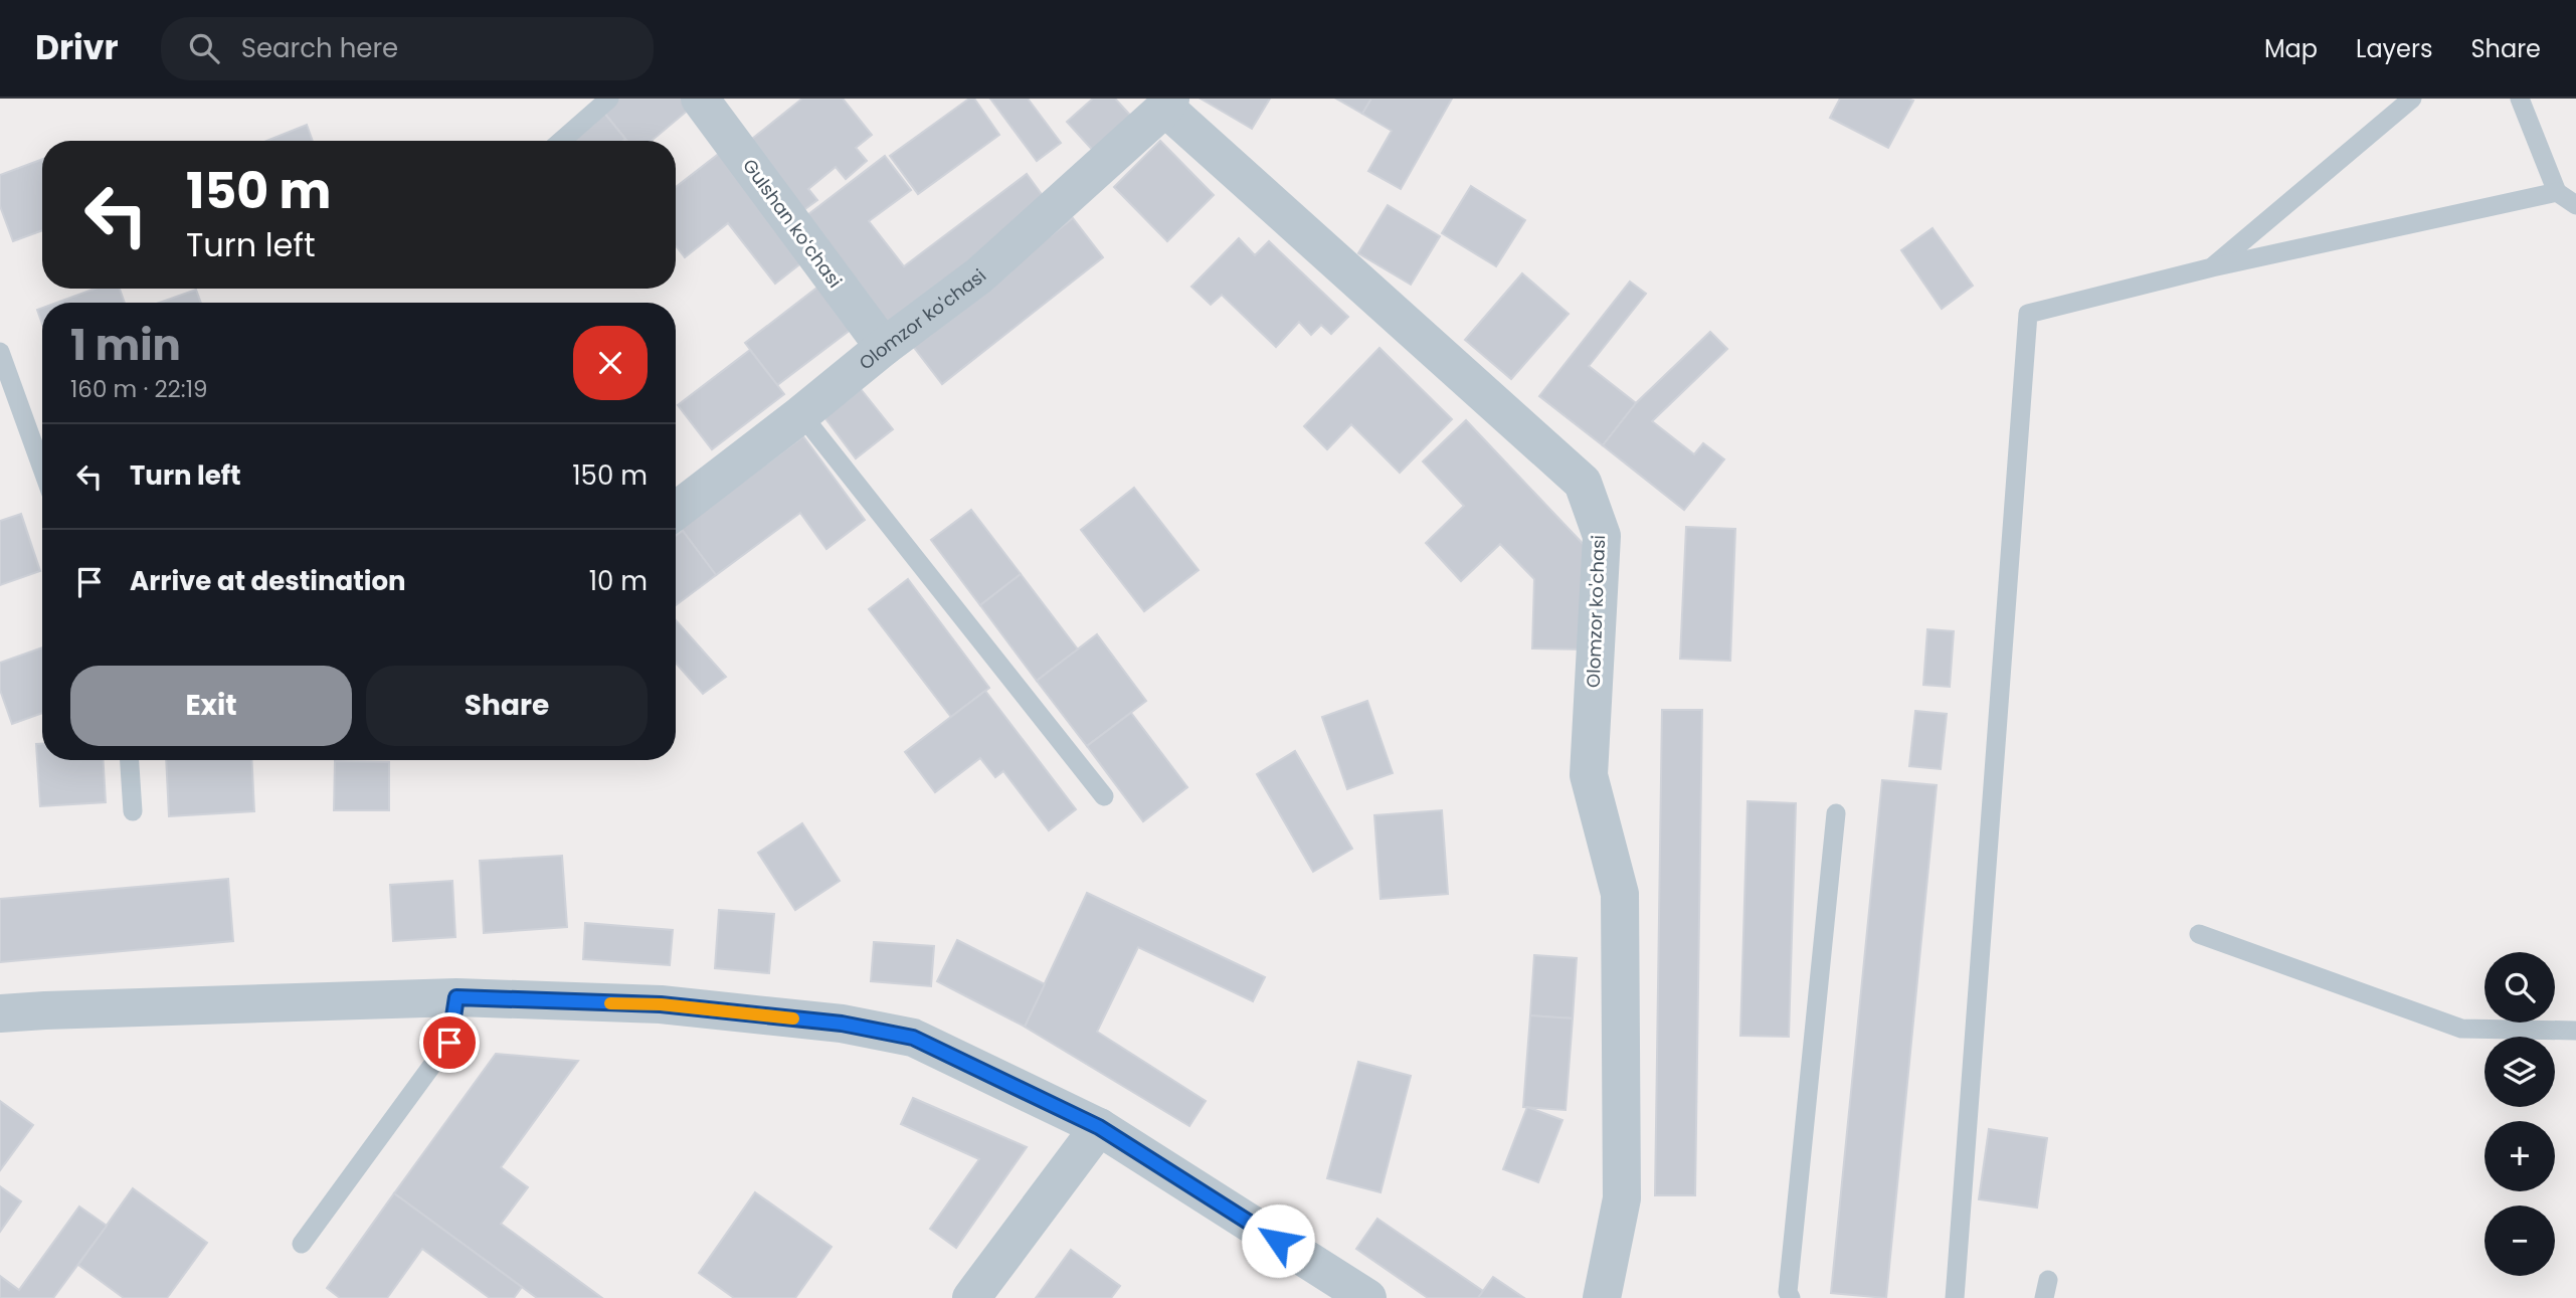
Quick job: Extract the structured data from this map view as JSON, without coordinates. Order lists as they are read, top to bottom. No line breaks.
{"streets":{"street":["Gulshan koʻchasi","Olomzor ko'chasi"]},"crossings":[["Gulshan koʻchasi","Olomzor ko'chasi"]],"page":{"header":"Drivr","search":"Search here","nav":["Map","Layers","Share"],"turn":["150 m","Turn left"],"heading":["1 min","160 m · 22:19"],"list":[{"name":"Turn left","value":"150 m"},{"name":"Arrive at destination","value":"10 m"}],"buttons":["Exit","Share"],"map_buttons":["+","−"]}}
